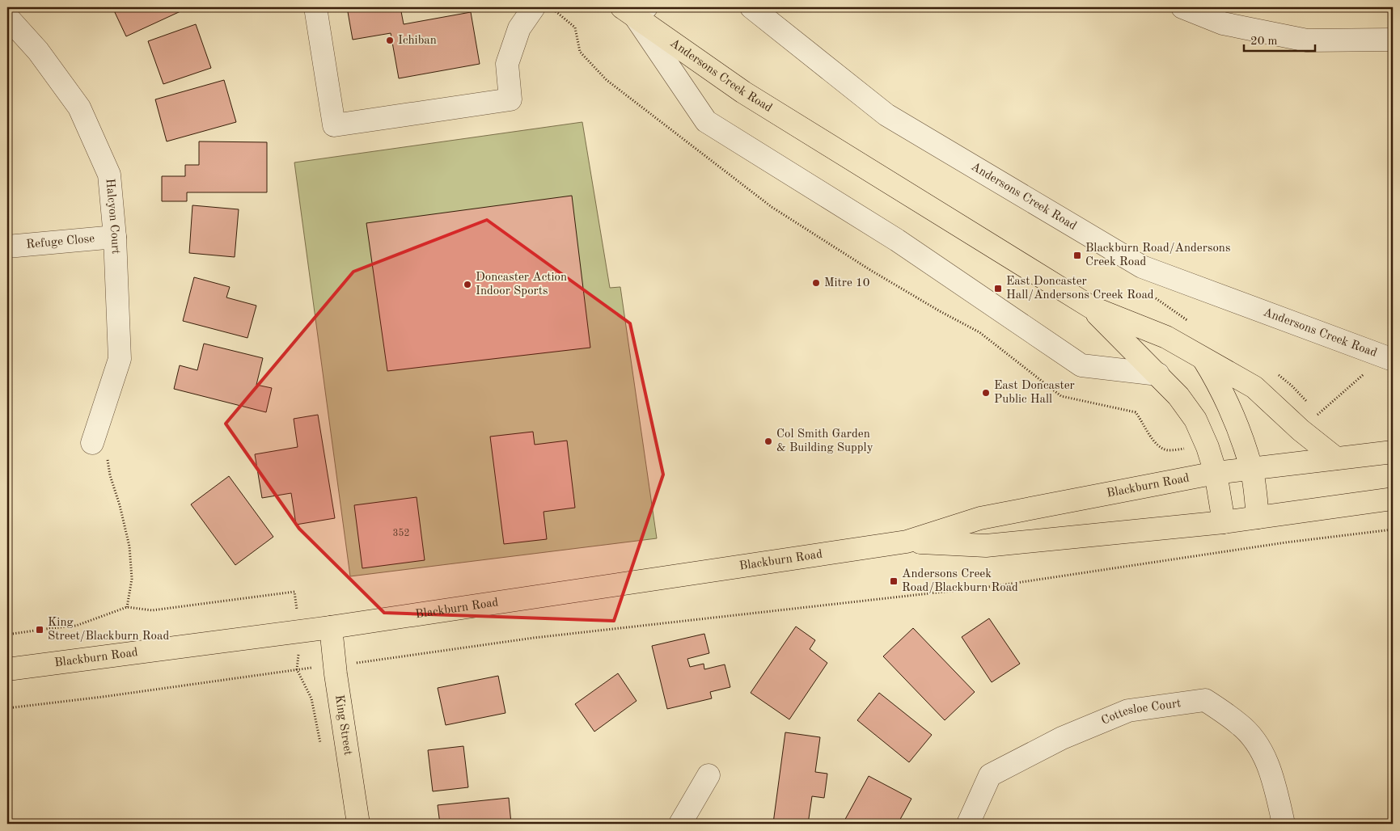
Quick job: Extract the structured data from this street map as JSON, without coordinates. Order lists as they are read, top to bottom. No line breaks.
{"streets":{"main road":["Andersons Creek Road","Blackburn Road","King Street"],"street":["Halcyon Court","Refuge Close","Cottesloe Court"]},"crossings":[["Andersons Creek Road","Blackburn Road"],["Halcyon Court","Refuge Close"],["Blackburn Road","King Street"]],"places":{"other":["Ichiban","Mitre 10","Doncaster Action Indoor Sports","East Doncaster Public Hall","Col Smith Garden & Building Supply"],"transit":["Blackburn Road/Andersons Creek Road","East Doncaster Hall/Andersons Creek Road","Andersons Creek Road/Blackburn Road","King Street/Blackburn Road"]},"house_numbers":["352"],"scale_bar":"20 m"}
